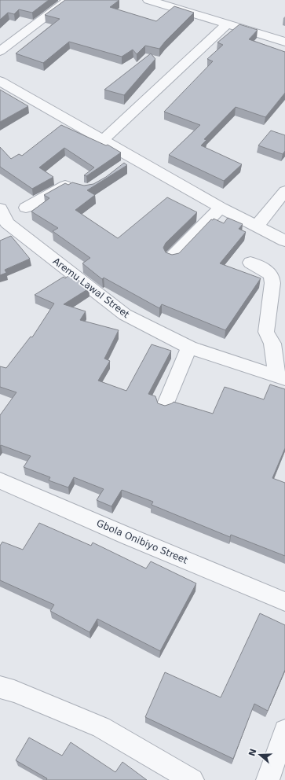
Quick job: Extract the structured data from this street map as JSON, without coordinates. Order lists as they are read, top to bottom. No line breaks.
{"streets":{"street":["Aremu Lawal Street","Gbola Onibiyo Street"]},"north":"left"}
